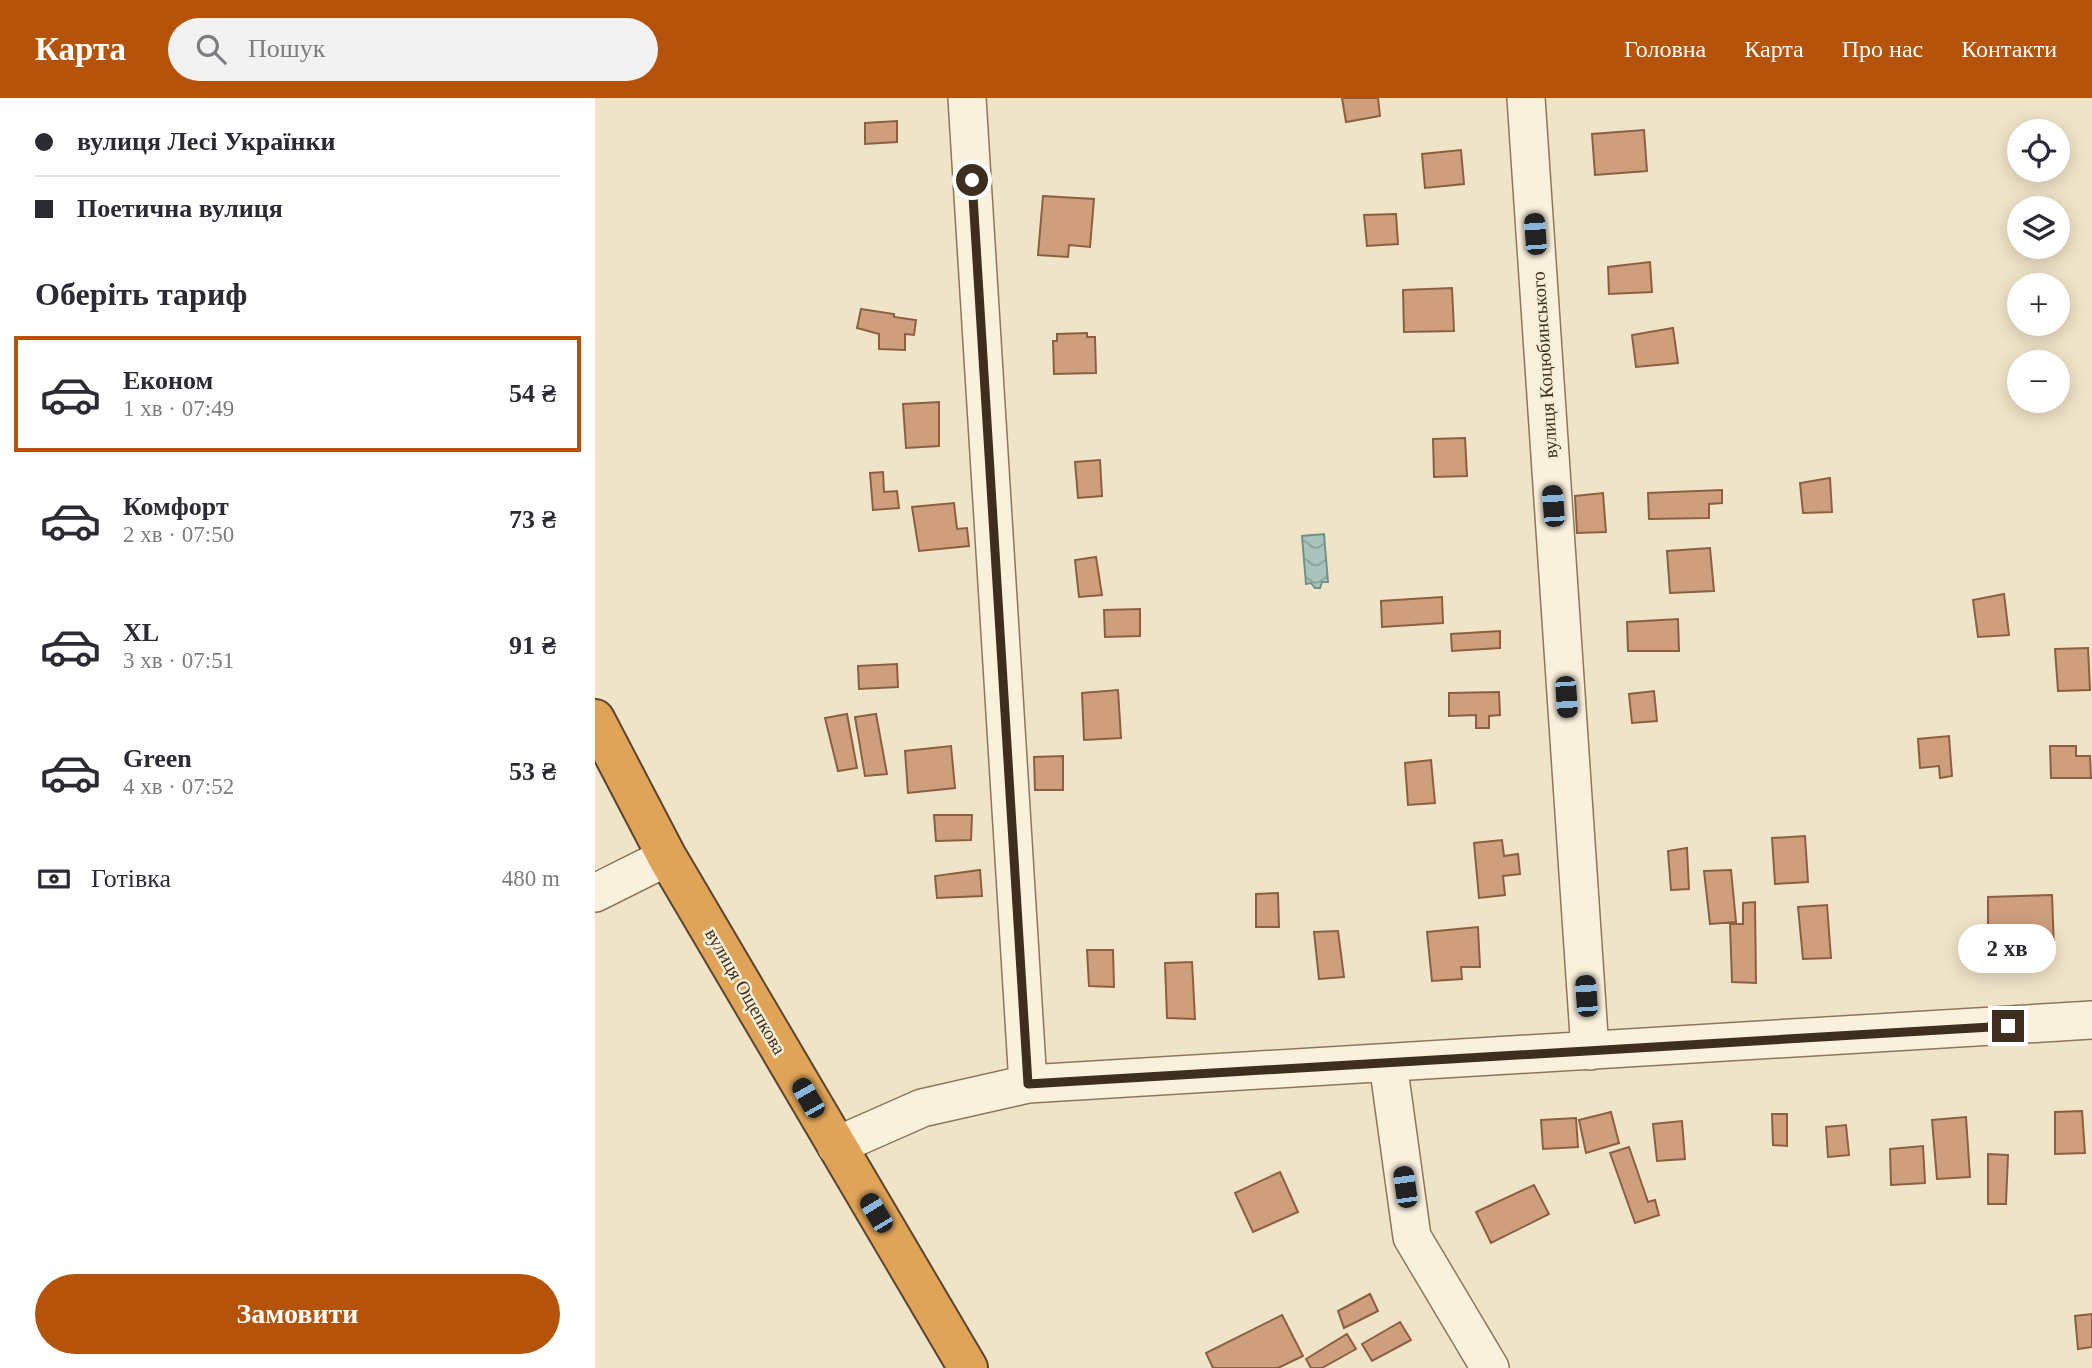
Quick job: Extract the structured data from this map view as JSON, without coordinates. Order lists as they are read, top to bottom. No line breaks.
{"streets":{"highway":["вулиця Ощепкова"],"street":["вулиця Коцюбинського"]},"page":{"header":"Карта","search":"Пошук","nav":["Головна","Карта","Про нас","Контакти"],"banner":["вулиця Лесі Українки","Поетична вулиця"],"map_buttons":["+","−"],"heading":"Оберіть тариф","list":[{"name":"Економ","note":"1 хв · 07:49","value":"54 ₴"},{"name":"Комфорт","note":"2 хв · 07:50","value":"73 ₴"},{"name":"XL","note":"3 хв · 07:51","value":"91 ₴"},{"name":"Green","note":"4 хв · 07:52","value":"53 ₴"}],"pay":["Готівка","480 m"],"bubble":"2 хв","buttons":"Замовити"}}
